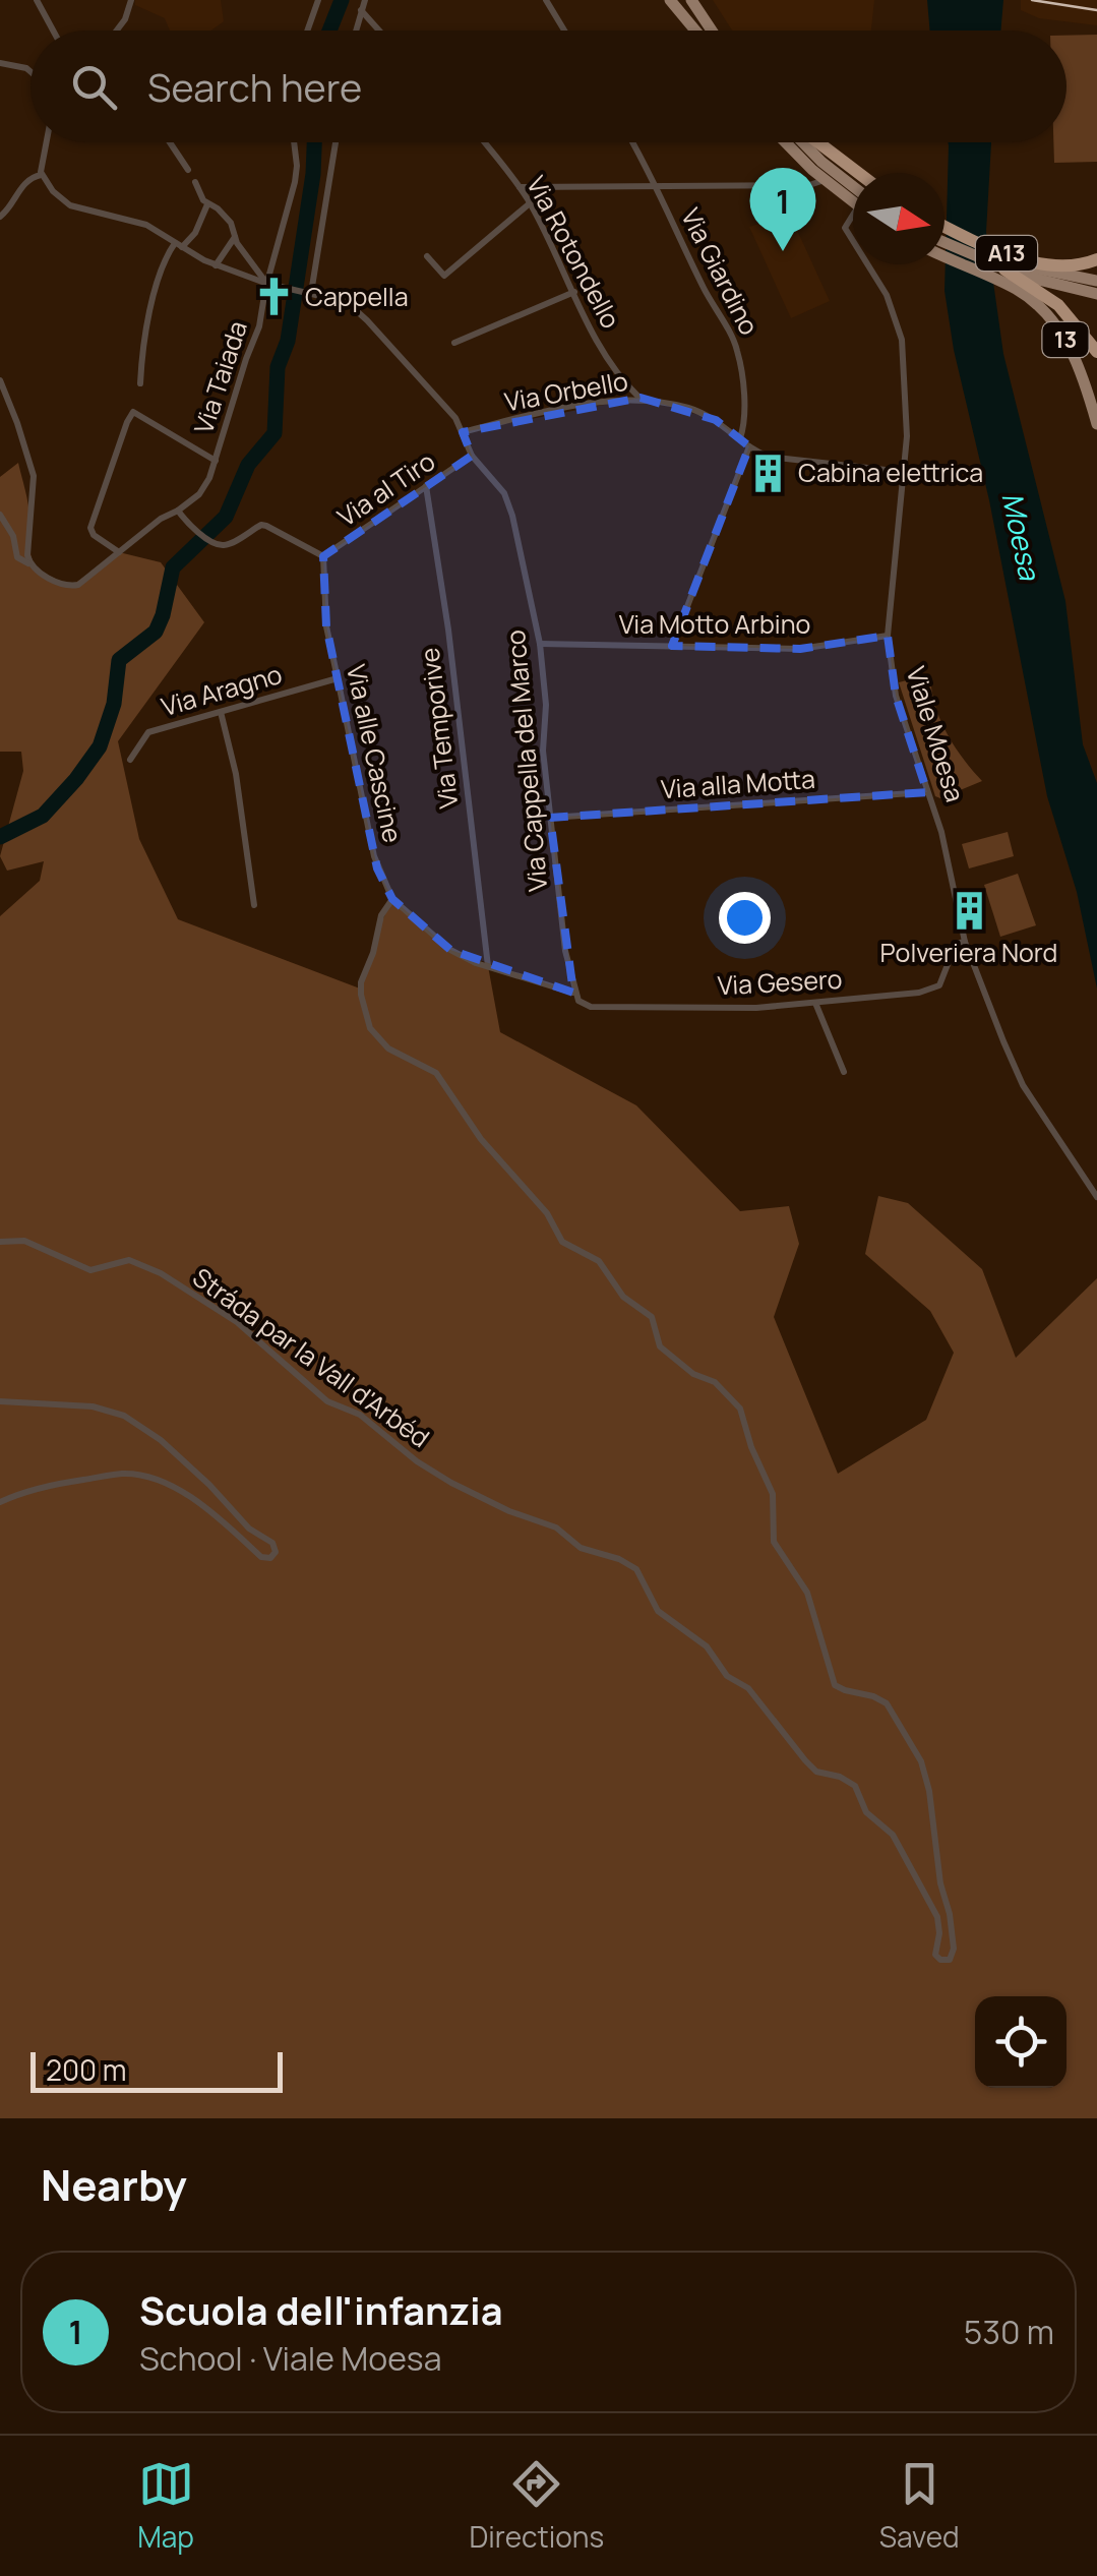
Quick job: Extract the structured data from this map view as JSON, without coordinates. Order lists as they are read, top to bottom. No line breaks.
{"streets":{"highway":["A13"],"main road":["13"],"street":["Via Rotondello","Via Giardino","Via Taiada","Via Orbello","Via al Tiro","Via Motto Arbino","Via Aragno","Via Temporive","Viale Moesa","Via alle Cascine","Via Cappella del Marco","Via alla Motta","Via Gesero","Stráda par la Vall d'Arbéd"]},"crossings":[["Via Rotondello","Via Orbello"],["A13","13"],["Via Giardino","Via Orbello"],["Via Taiada","Via Cappella del Marco"],["Via Orbello","Viale Moesa"],["Via Orbello","Via Cappella del Marco"],["Via al Tiro","Via Temporive"],["Via al Tiro","Via alle Cascine"],["Via al Tiro","Via Cappella del Marco"],["Via Motto Arbino","Viale Moesa"],["Via Motto Arbino","Via Cappella del Marco"],["Via Aragno","Via alle Cascine"],["Via Temporive","Via alle Cascine"],["Viale Moesa","Via alla Motta"],["Viale Moesa","Via Gesero"],["Via alle Cascine","Via Cappella del Marco"],["Via alle Cascine","Via Gesero"],["Via alle Cascine","Stráda par la Vall d'Arbéd"],["Via Cappella del Marco","Via alla Motta"],["Via Cappella del Marco","Via Gesero"]],"water":["Moesa"],"places":{"church":["Cappella"],"building":["Cabina elettrica","Polveriera Nord"]},"scale_bar":"200 m","north":"right","page":{"search":"Search here","pins":"1","scale":"200 m","heading":"Nearby","list":[{"mark":"1","name":"Scuola dell'infanzia","note":"School · Viale Moesa","value":"530 m"}],"nav":["Map","Directions","Saved"]}}
